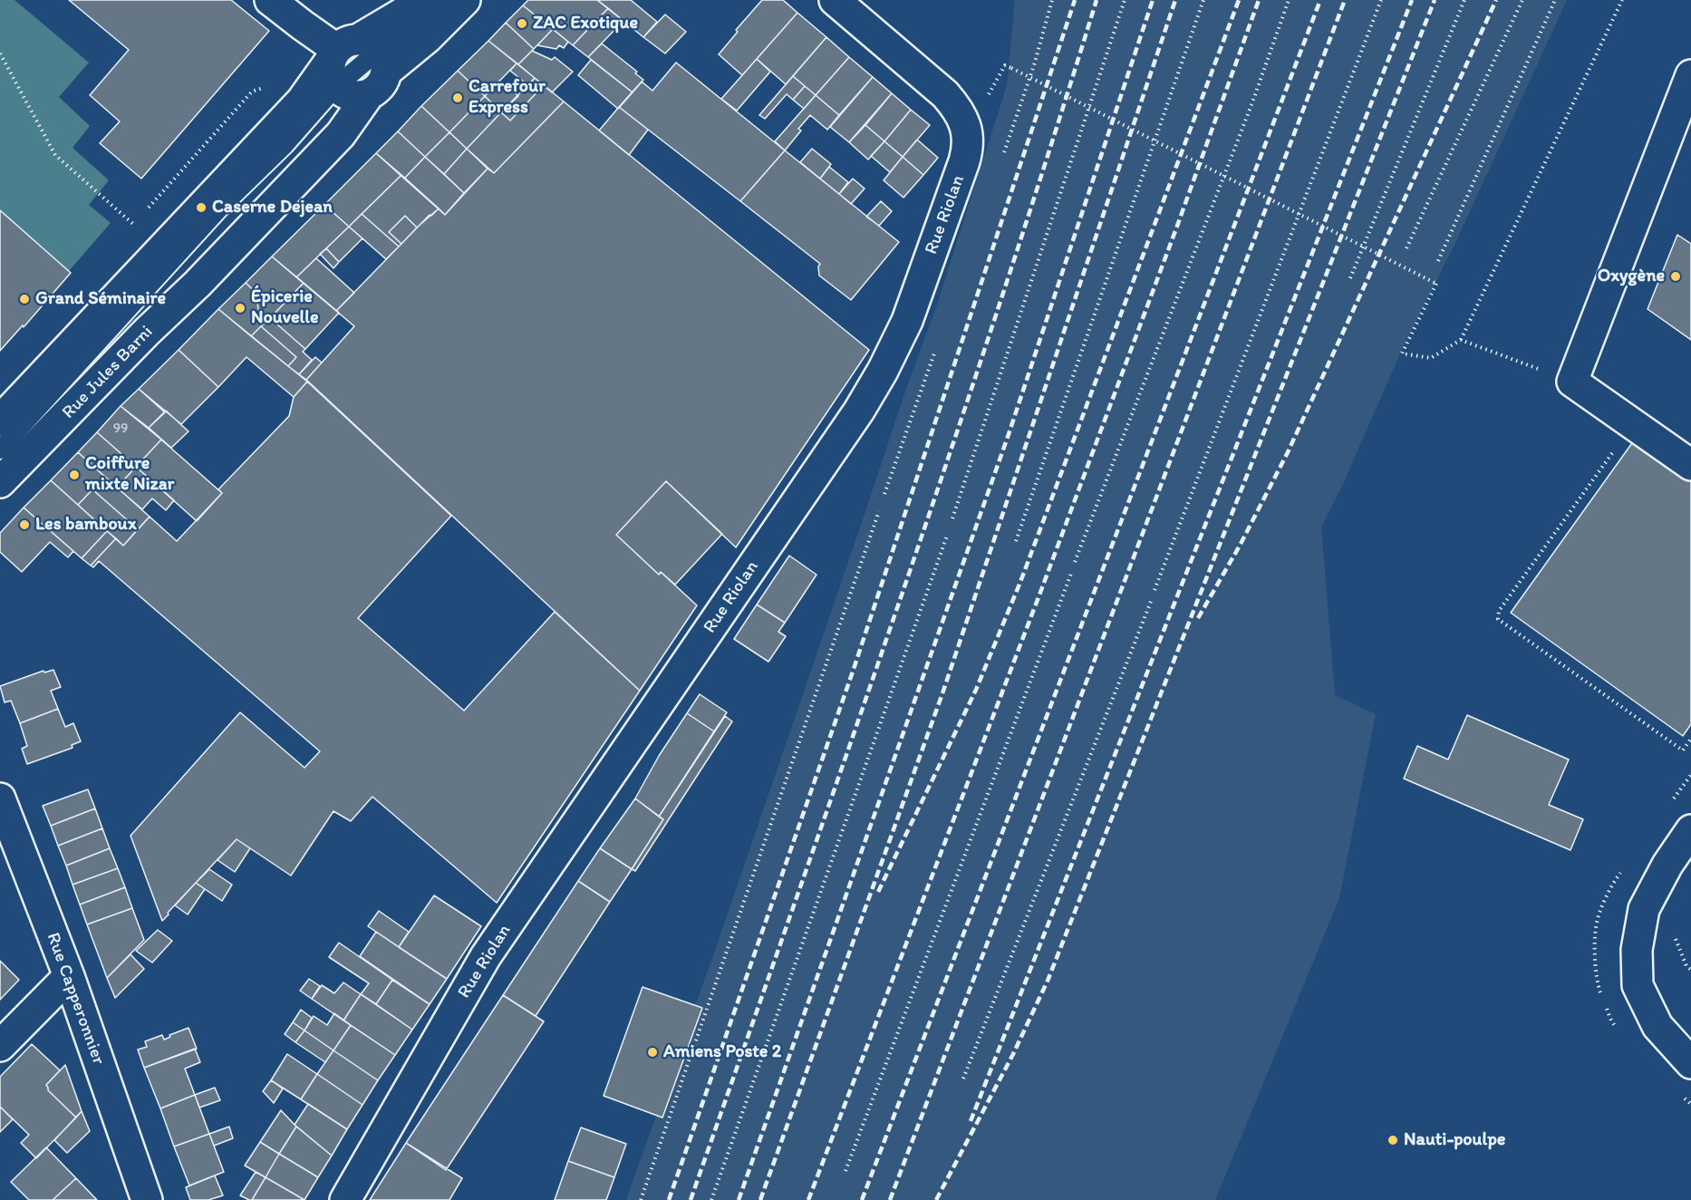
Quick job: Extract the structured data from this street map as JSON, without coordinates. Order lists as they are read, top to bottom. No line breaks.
{"streets":{"street":["Rue Riolan","Rue Jules Barni","Rue Capperonnier"]},"places":["ZAC Exotique","Carrefour Express","Caserne Dejean","Oxygène","Grand Séminaire","Épicerie Nouvelle","Coiffure mixte Nizar","Les bamboux","Amiens Poste 2","Nauti-poulpe"],"house_numbers":["99"]}
